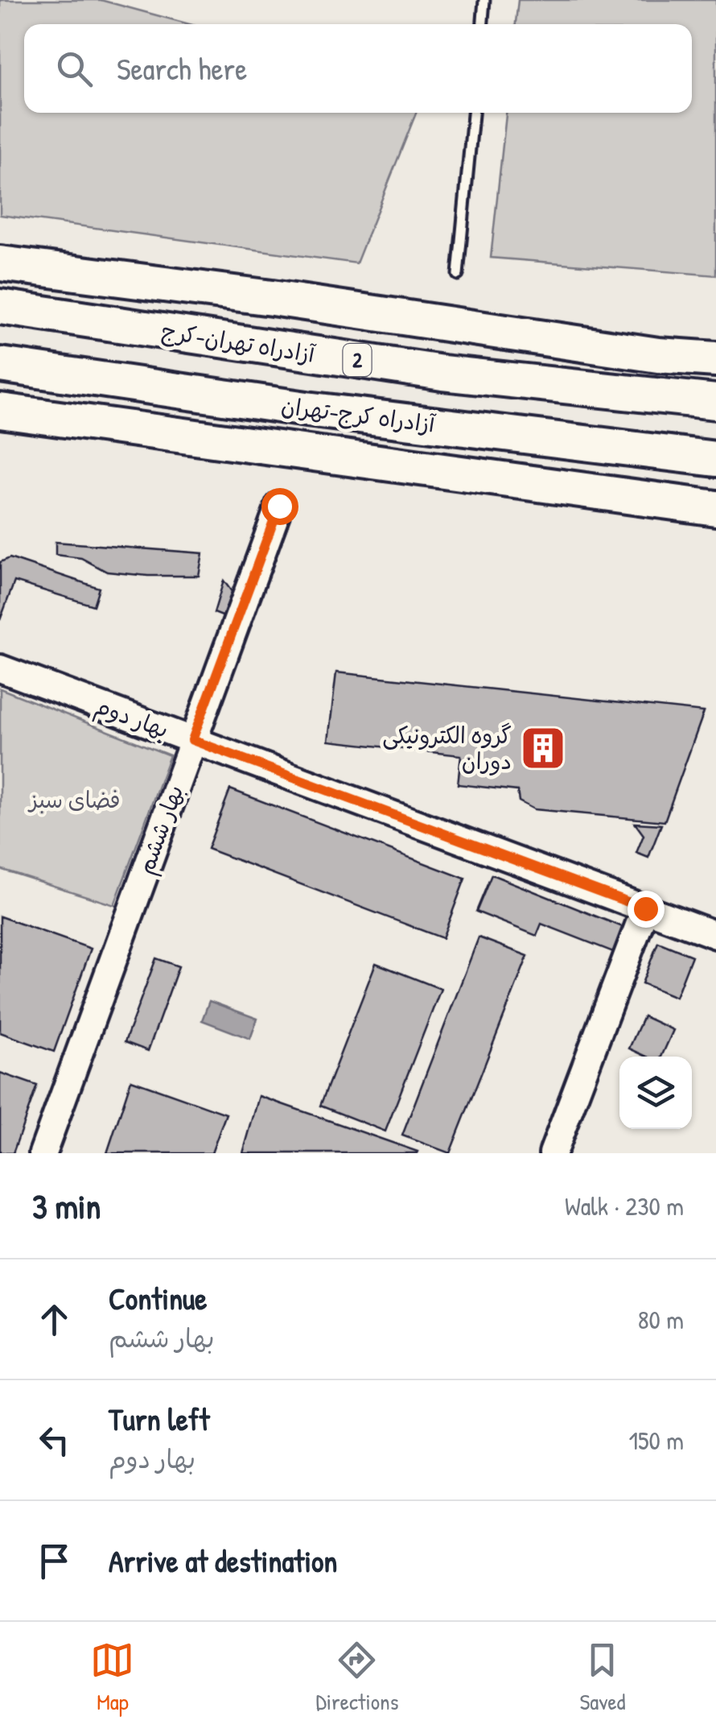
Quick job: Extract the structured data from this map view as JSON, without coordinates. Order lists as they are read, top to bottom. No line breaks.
{"streets":{"highway":["آزادراه تهران-کرج","2","آزادراه کرج-تهران"],"street":["بهار دوم","بهار ششم"]},"crossings":[["بهار دوم","بهار ششم"]],"parks":["فضای سبز"],"places":{"building":["گروه الکترونیکی دوران"]},"page":{"search":"Search here","heading":["3 min","Walk · 230 m"],"list":[["Continue","بهار ششم","80 m"],["Turn left","بهار دوم","150 m"],"Arrive at destination"],"nav":["Map","Directions","Saved"]}}
